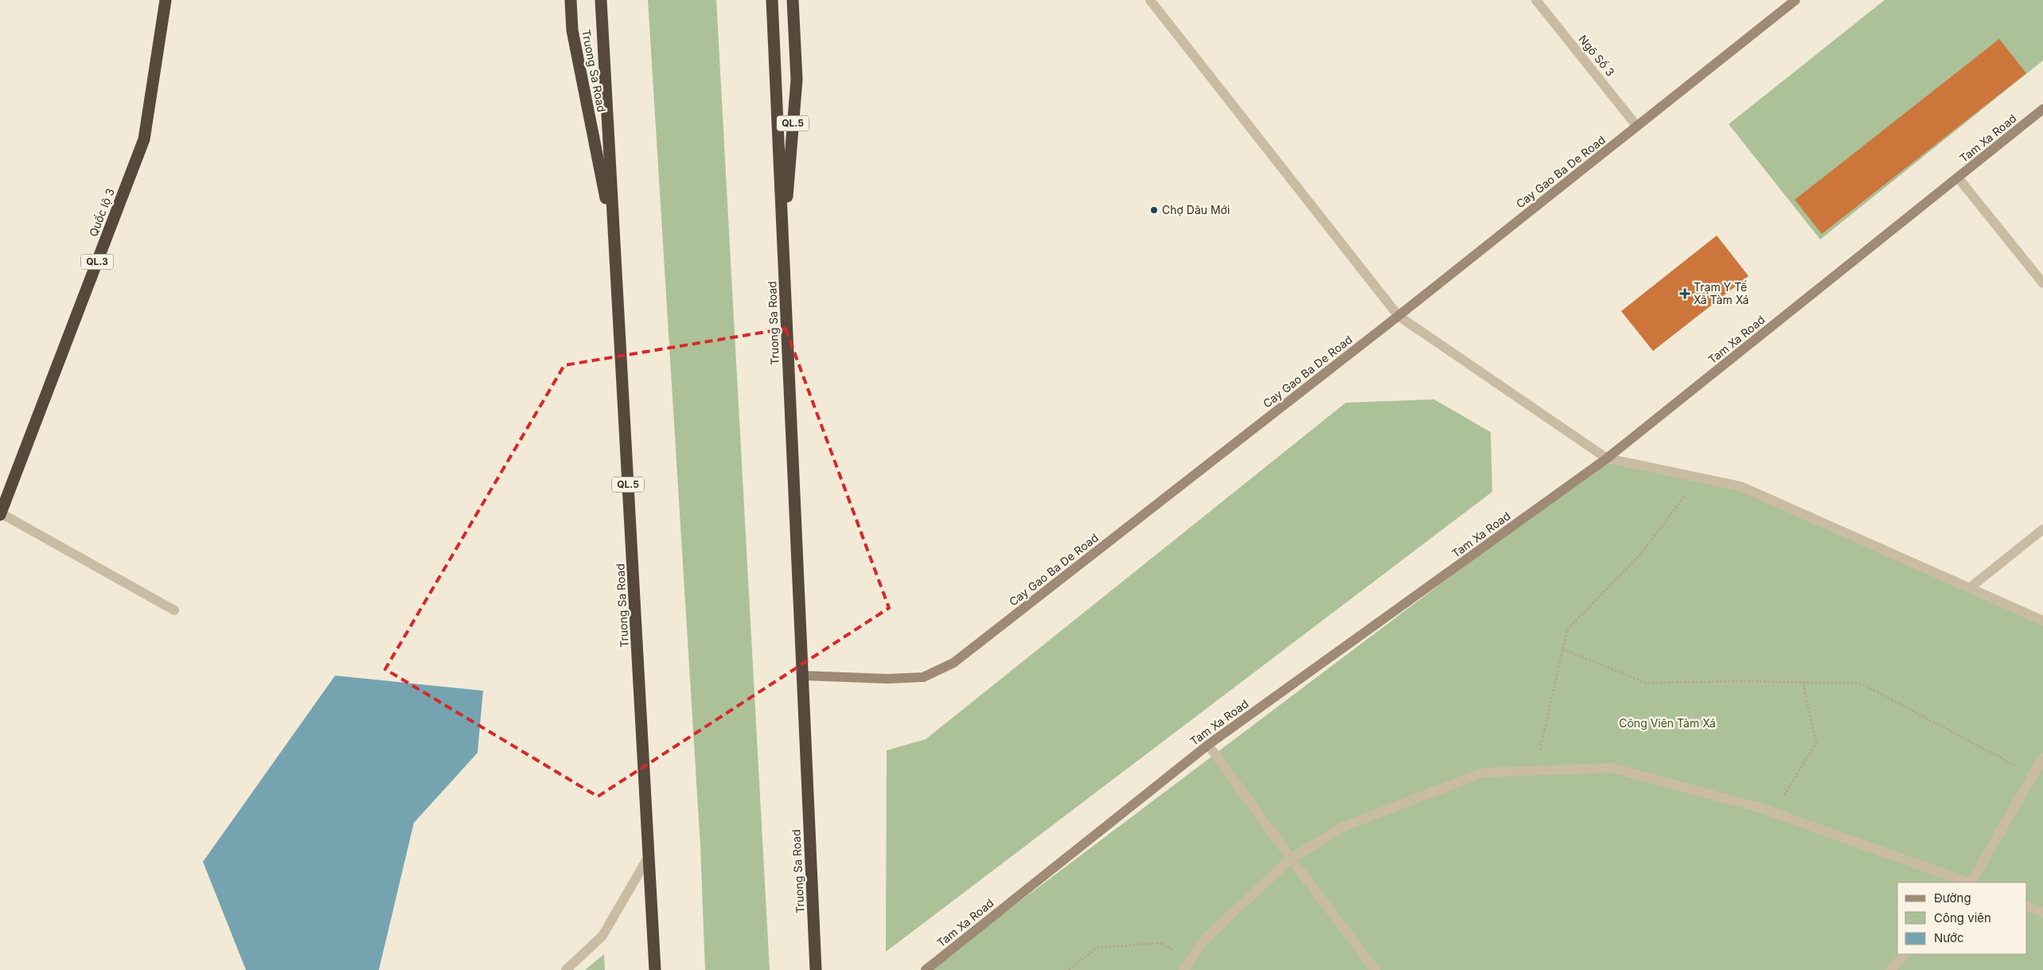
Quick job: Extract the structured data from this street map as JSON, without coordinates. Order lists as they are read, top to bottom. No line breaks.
{"streets":{"highway":["Truong Sa Road","QL.5","Quốc lộ 3","QL.3"],"street":["Ngõ Số 3","Tam Xa Road","Cay Gao Ba De Road"]},"crossings":[["Ngõ Số 3","Cay Gao Ba De Road"],["Truong Sa Road","Cay Gao Ba De Road"]],"parks":["Công Viên Tàm Xá"],"places":{"other":["Chợ Dâu Mới"],"health":["Trạm Y Tế Xã Tàm Xá"]},"legend":["Đường","Công viên","Nước"]}
